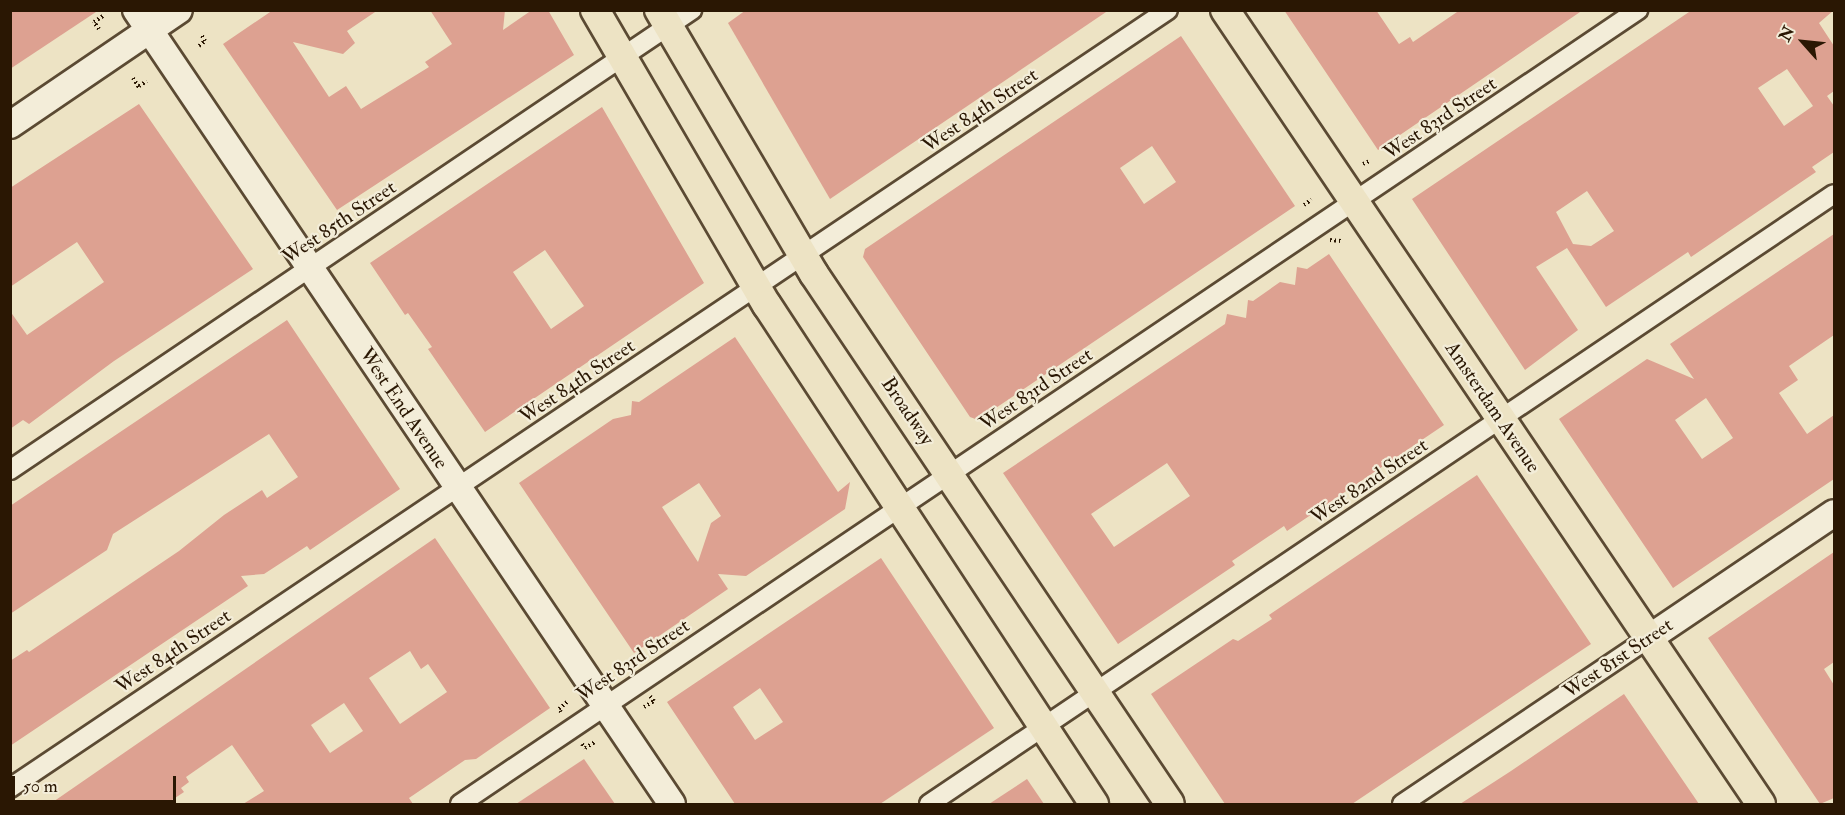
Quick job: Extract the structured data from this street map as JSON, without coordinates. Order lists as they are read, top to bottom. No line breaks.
{"streets":{"main road":["Amsterdam Avenue","Broadway"],"street":["West 84th Street","West 83rd Street","West 85th Street","West End Avenue","West 82nd Street","West 81st Street"]},"crossings":[["West 84th Street","West End Avenue"],["West 84th Street","Broadway"],["West 83rd Street","Amsterdam Avenue"],["West 83rd Street","West End Avenue"],["West 83rd Street","Broadway"],["West 85th Street","West End Avenue"],["West 85th Street","Broadway"],["Amsterdam Avenue","West 82nd Street"],["Amsterdam Avenue","West 81st Street"],["Broadway","West 82nd Street"]],"scale_bar":"50 m","north":"top left"}
